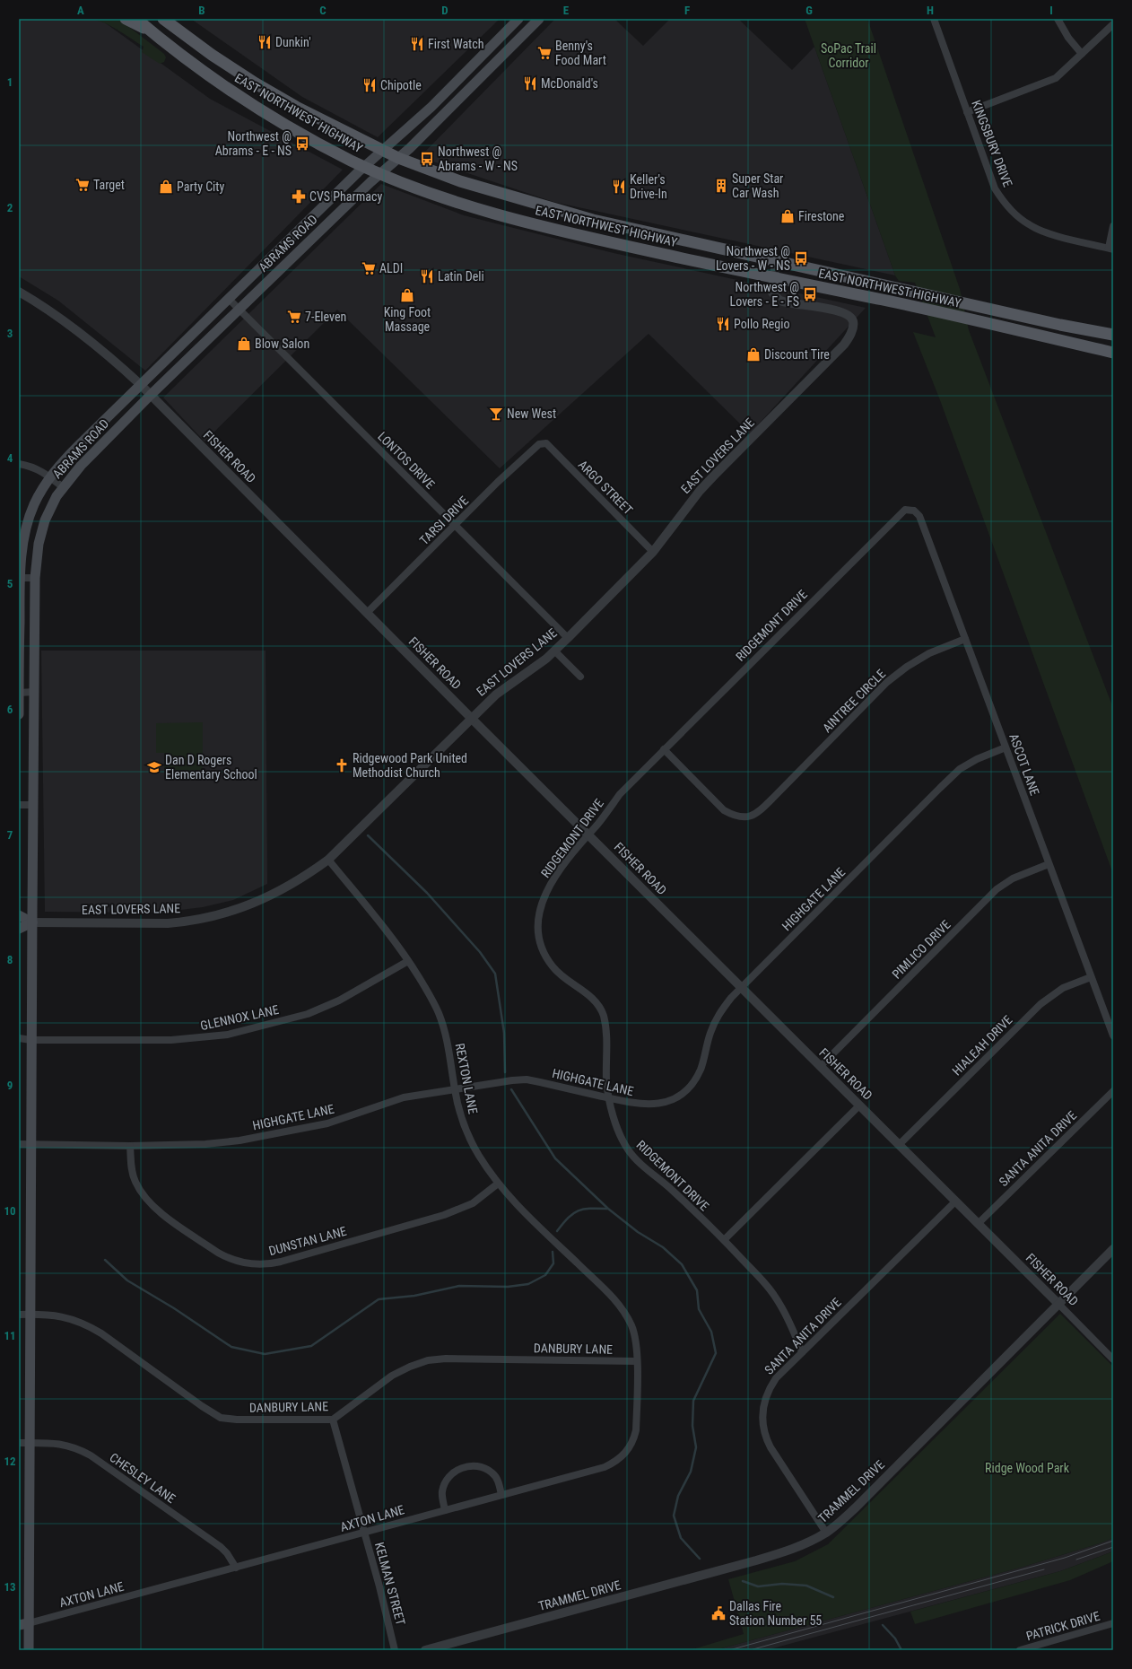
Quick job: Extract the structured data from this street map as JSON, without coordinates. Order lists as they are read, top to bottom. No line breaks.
{"streets":{"main road":["EAST NORTHWEST HIGHWAY","ABRAMS ROAD","EAST LOVERS LANE"],"street":["KINGSBURY DRIVE","FISHER ROAD","LONTOS DRIVE","ARGO STREET","TARSI DRIVE","RIDGEMONT DRIVE","AINTREE CIRCLE","ASCOT LANE","HIGHGATE LANE","PIMLICO DRIVE","GLENNOX LANE","HIALEAH DRIVE","REXTON LANE","SANTA ANITA DRIVE","DUNSTAN LANE","DANBURY LANE","CHESLEY LANE","TRAMMEL DRIVE","AXTON LANE","KELMAN STREET","PATRICK DRIVE"]},"crossings":[["EAST NORTHWEST HIGHWAY","ABRAMS ROAD"],["EAST NORTHWEST HIGHWAY","EAST LOVERS LANE"],["ABRAMS ROAD","EAST LOVERS LANE"],["ABRAMS ROAD","FISHER ROAD"],["ABRAMS ROAD","LONTOS DRIVE"],["ABRAMS ROAD","HIGHGATE LANE"],["ABRAMS ROAD","GLENNOX LANE"],["ABRAMS ROAD","DANBURY LANE"],["ABRAMS ROAD","CHESLEY LANE"],["ABRAMS ROAD","AXTON LANE"],["EAST LOVERS LANE","FISHER ROAD"],["EAST LOVERS LANE","LONTOS DRIVE"],["EAST LOVERS LANE","ARGO STREET"],["EAST LOVERS LANE","REXTON LANE"],["FISHER ROAD","TARSI DRIVE"],["FISHER ROAD","RIDGEMONT DRIVE"],["FISHER ROAD","HIGHGATE LANE"],["FISHER ROAD","PIMLICO DRIVE"],["FISHER ROAD","HIALEAH DRIVE"],["FISHER ROAD","SANTA ANITA DRIVE"],["FISHER ROAD","TRAMMEL DRIVE"],["LONTOS DRIVE","TARSI DRIVE"],["ARGO STREET","TARSI DRIVE"],["RIDGEMONT DRIVE","AINTREE CIRCLE"],["RIDGEMONT DRIVE","ASCOT LANE"],["RIDGEMONT DRIVE","HIGHGATE LANE"],["RIDGEMONT DRIVE","SANTA ANITA DRIVE"],["AINTREE CIRCLE","ASCOT LANE"],["ASCOT LANE","HIGHGATE LANE"],["ASCOT LANE","PIMLICO DRIVE"],["ASCOT LANE","HIALEAH DRIVE"],["HIGHGATE LANE","REXTON LANE"],["HIGHGATE LANE","DUNSTAN LANE"],["GLENNOX LANE","REXTON LANE"],["REXTON LANE","DUNSTAN LANE"],["REXTON LANE","DANBURY LANE"],["REXTON LANE","AXTON LANE"],["SANTA ANITA DRIVE","TRAMMEL DRIVE"],["DANBURY LANE","AXTON LANE"],["DANBURY LANE","KELMAN STREET"],["CHESLEY LANE","AXTON LANE"],["AXTON LANE","KELMAN STREET"]],"parks":["SoPac Trail Corridor","Ridge Wood Park"],"places":{"restaurant":["Dunkin'","First Watch","McDonald's","Chipotle","Keller's Drive-In","Latin Deli","Pollo Regio"],"supermarket":["Benny's Food Mart","Target","ALDI","7-Eleven"],"bus stop":["Northwest @ Abrams - E - NS","Northwest @ Abrams - W - NS","Northwest @ Lovers - W - NS","Northwest @ Lovers - E - FS"],"building":["Super Star Car Wash"],"shop":["Party City","Firestone","King Foot Massage","Blow Salon","Discount Tire"],"pharmacy":["CVS Pharmacy"],"bar":["New West"],"church":["Ridgewood Park United Methodist Church"],"school or university":["Dan D Rogers Elementary School"],"public building":["Dallas Fire Station Number 55"]},"grid":{"columns":["A","B","C","D","E","F","G","H","I"],"rows":["1","2","3","4","5","6","7","8","9","10","11","12","13"]}}
